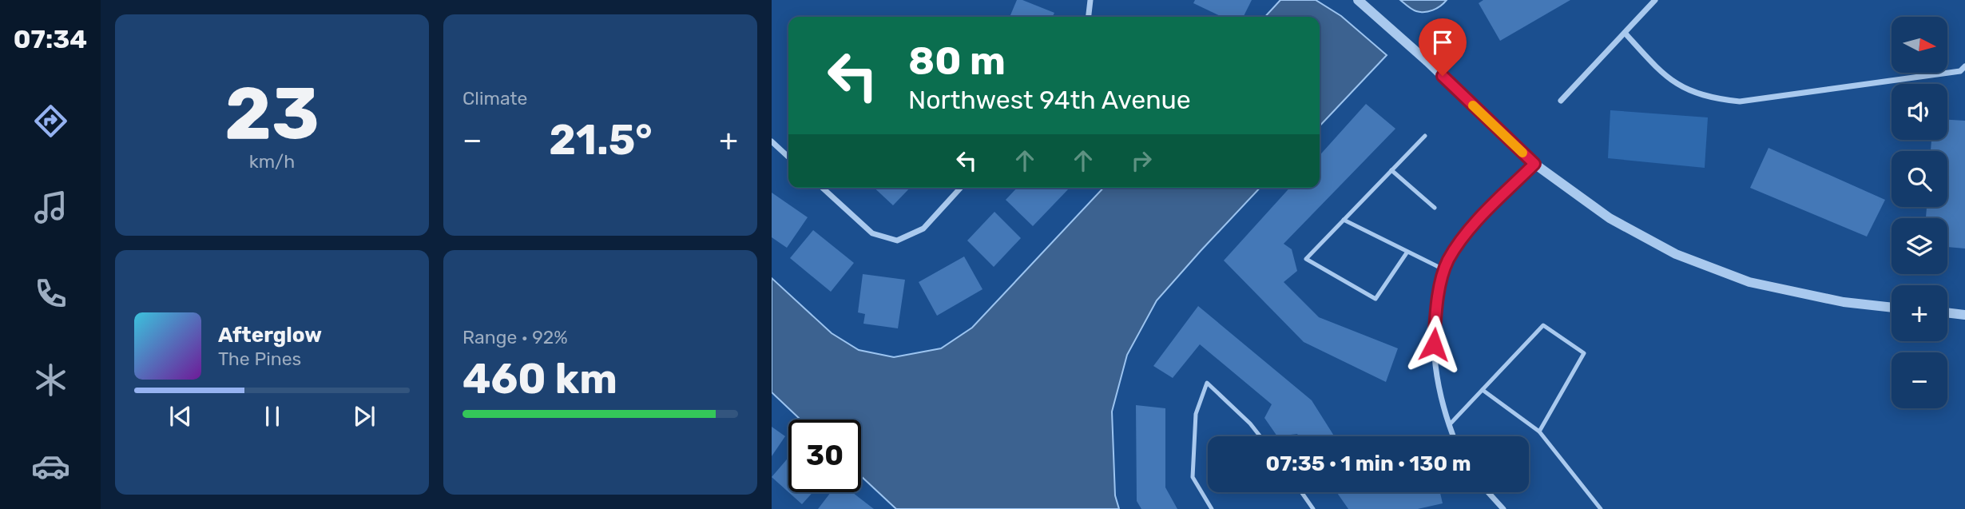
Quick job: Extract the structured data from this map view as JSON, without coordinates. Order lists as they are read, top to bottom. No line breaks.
{"north":"right","page":{"tabs":"07:34","tile":[["23","km/h"],"Climate",["Range · 92%","460 km"]],"map_buttons":["+","−"],"turn":["80 m","Northwest 94th Avenue"],"heat":["−","21.5°","+"],"song":["Afterglow","The Pines"],"limit":"30","trip":"07:35 · 1 min · 130 m"}}
